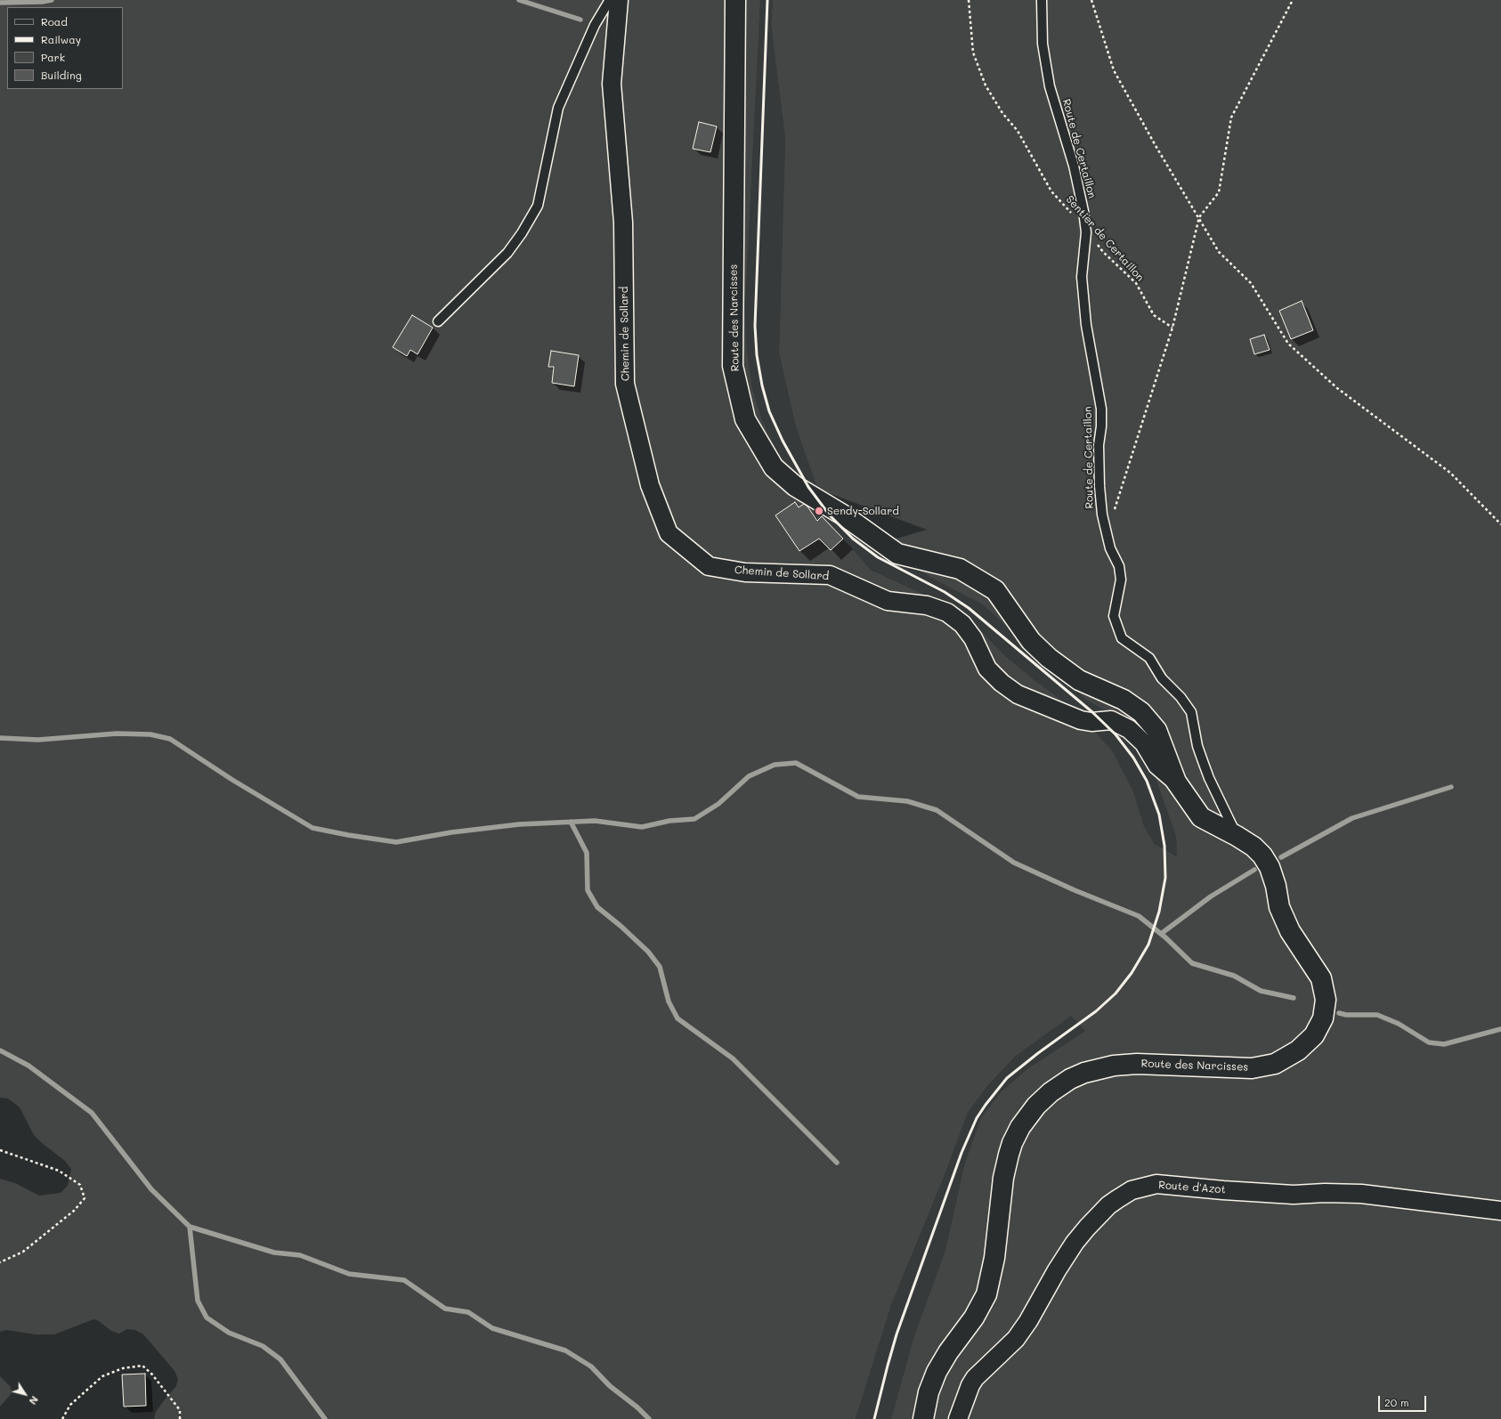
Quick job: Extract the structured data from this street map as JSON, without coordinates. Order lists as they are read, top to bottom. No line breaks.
{"streets":{"street":["Route des Narcisses","Chemin de Sollard","Route d'Azot"],"lane":["Route de Certaillon"],"path":["Sentier de Certaillon"]},"crossings":[["Route de Certaillon","Sentier de Certaillon"],["Route de Certaillon","Route des Narcisses"],["Route des Narcisses","Chemin de Sollard"]],"places":["Sendy-Sollard"],"legend":["Road","Railway","Park","Building"],"scale_bar":"20 m","north":"bottom right"}
